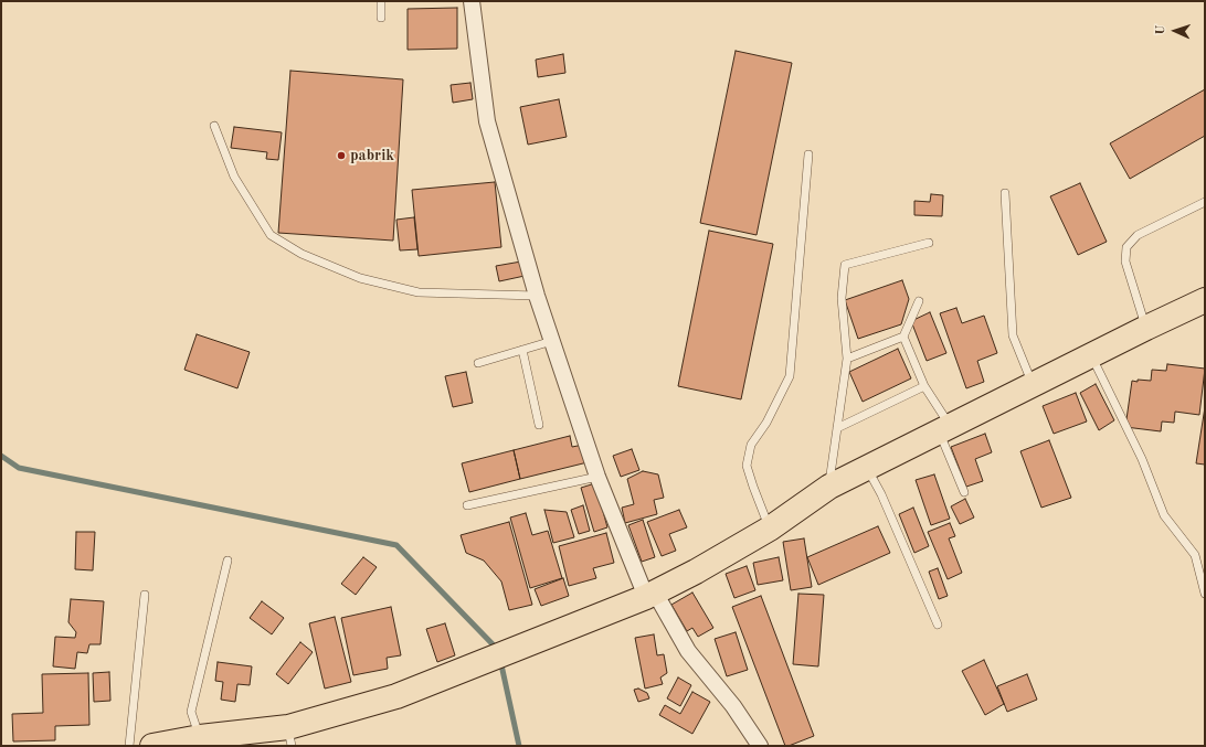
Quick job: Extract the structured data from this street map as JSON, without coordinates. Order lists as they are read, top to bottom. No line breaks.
{"places":["pabrik"],"north":"left"}
